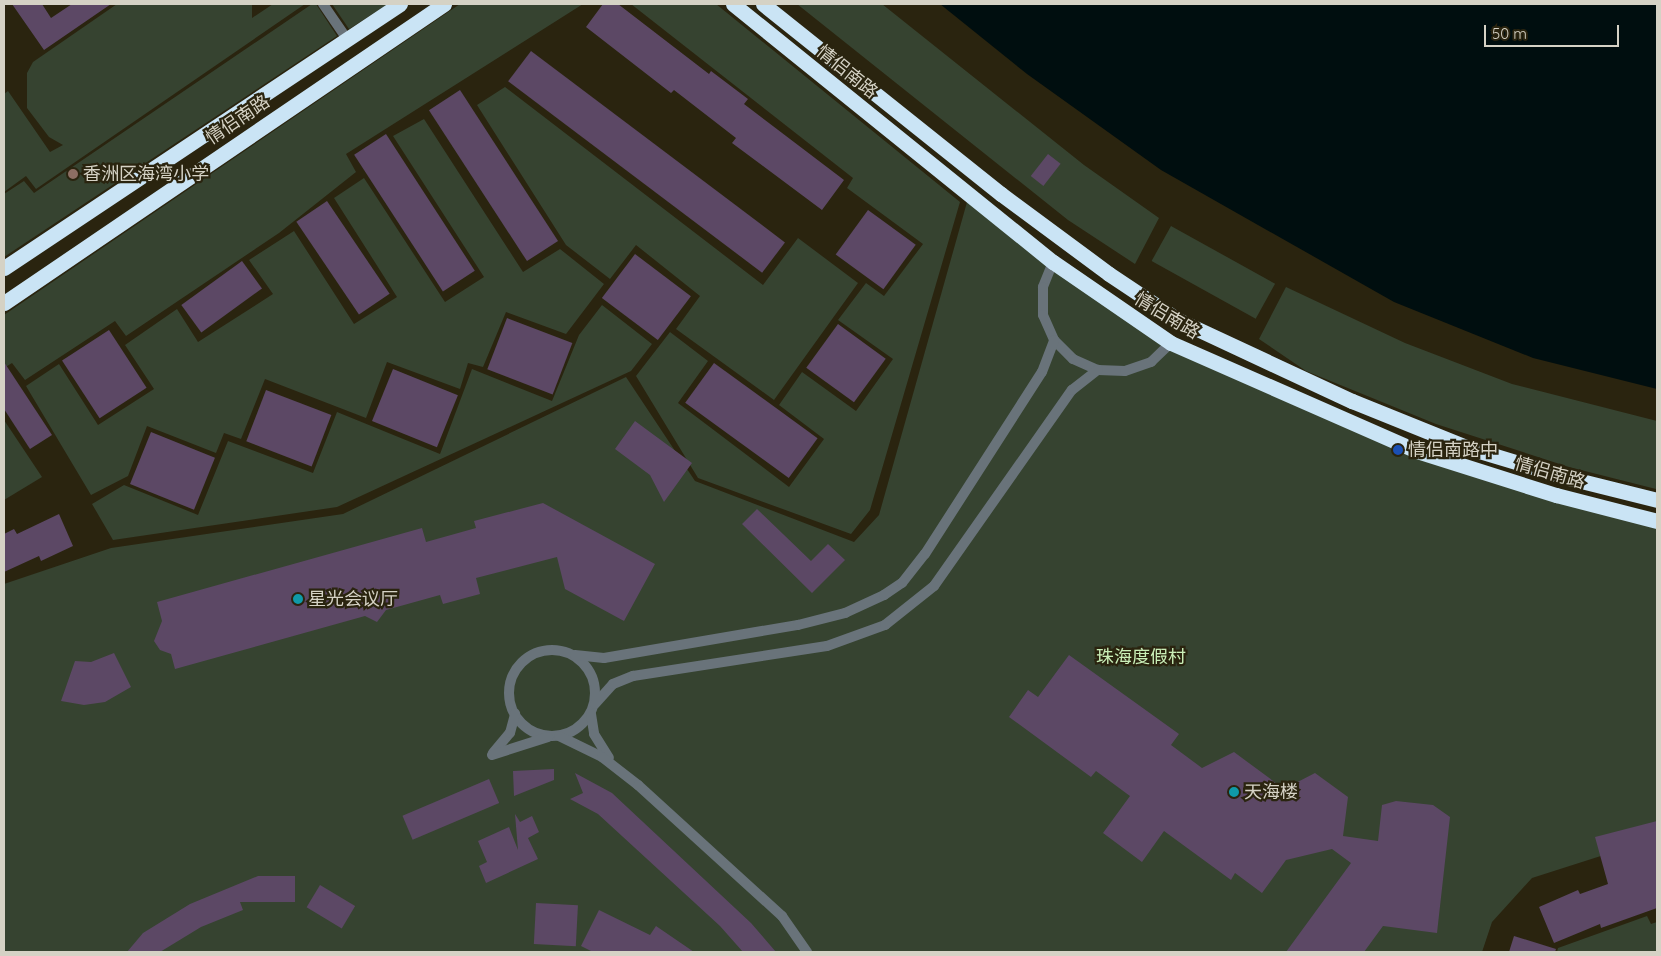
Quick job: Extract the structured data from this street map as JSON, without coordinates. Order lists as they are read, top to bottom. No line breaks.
{"streets":{"highway":["情侣南路"]},"parks":["珠海度假村"],"places":["香洲区海湾小学","情侣南路中","星光会议厅","天海楼"],"scale_bar":"50 m"}
